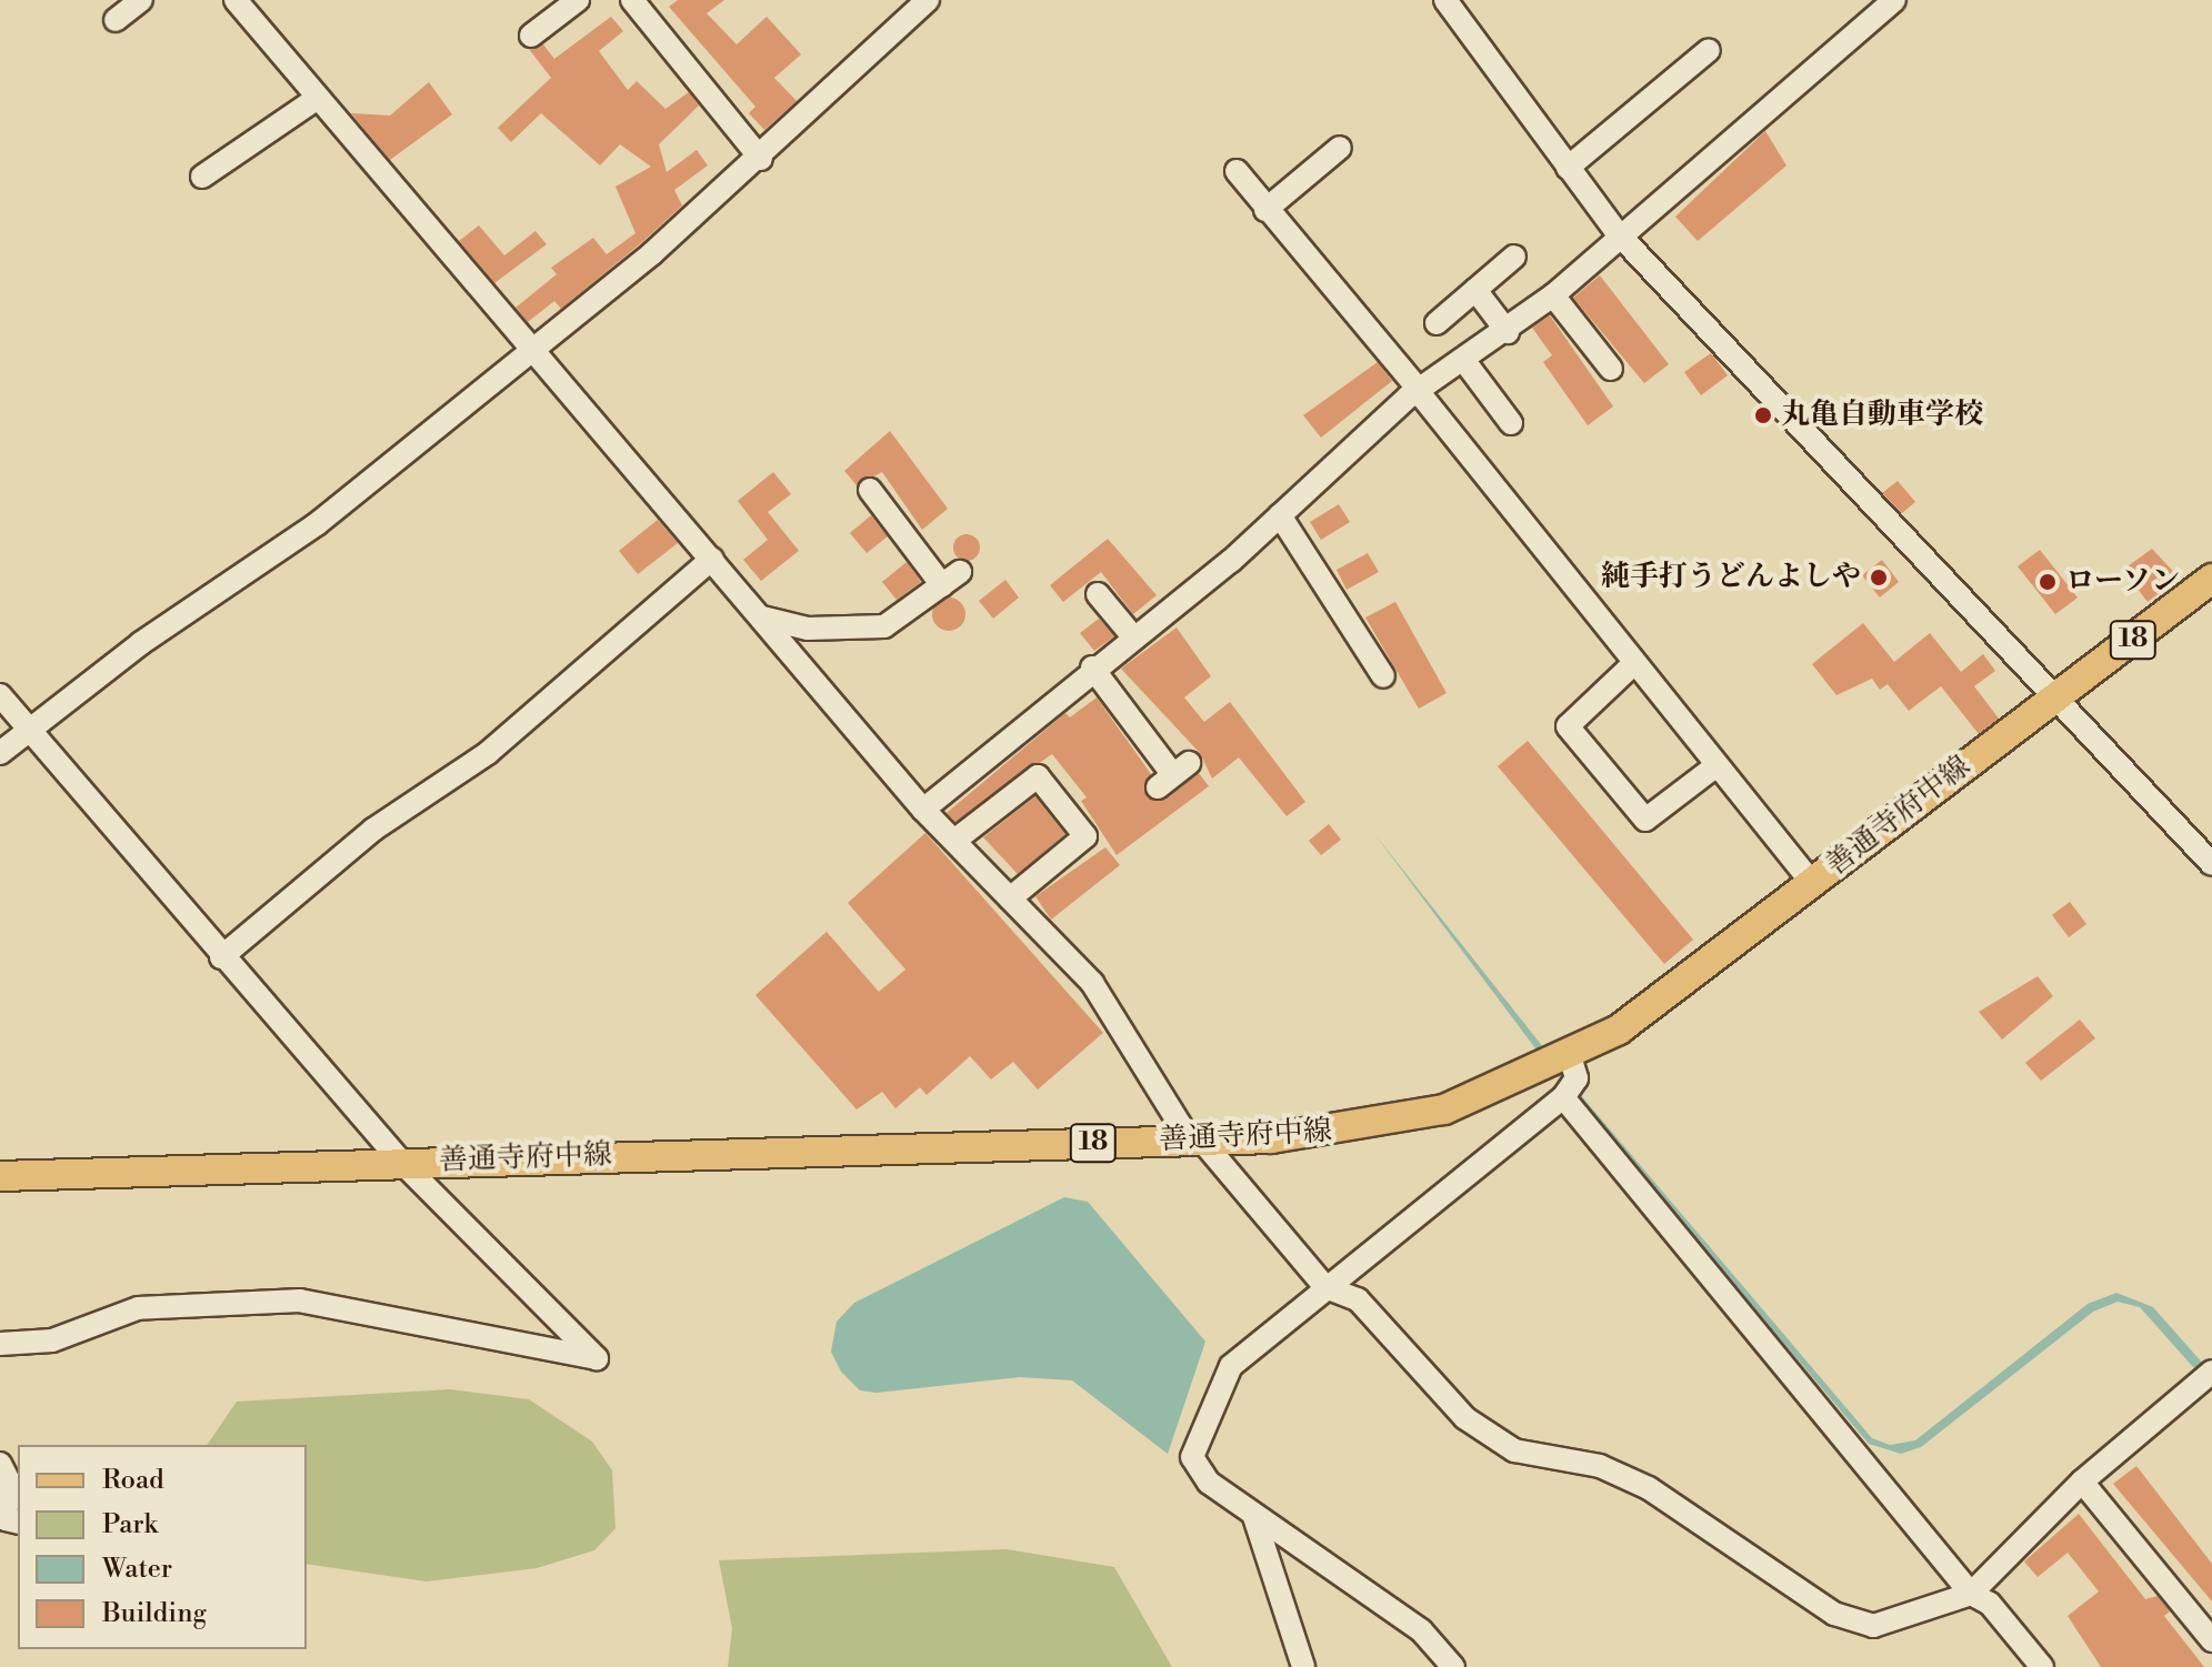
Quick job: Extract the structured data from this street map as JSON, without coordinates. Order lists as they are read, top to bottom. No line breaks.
{"streets":{"main road":["18","善通寺府中線"]},"places":["丸亀自動車学校","純手打うどんよしや","ローソン"],"legend":["Road","Park","Water","Building"]}
